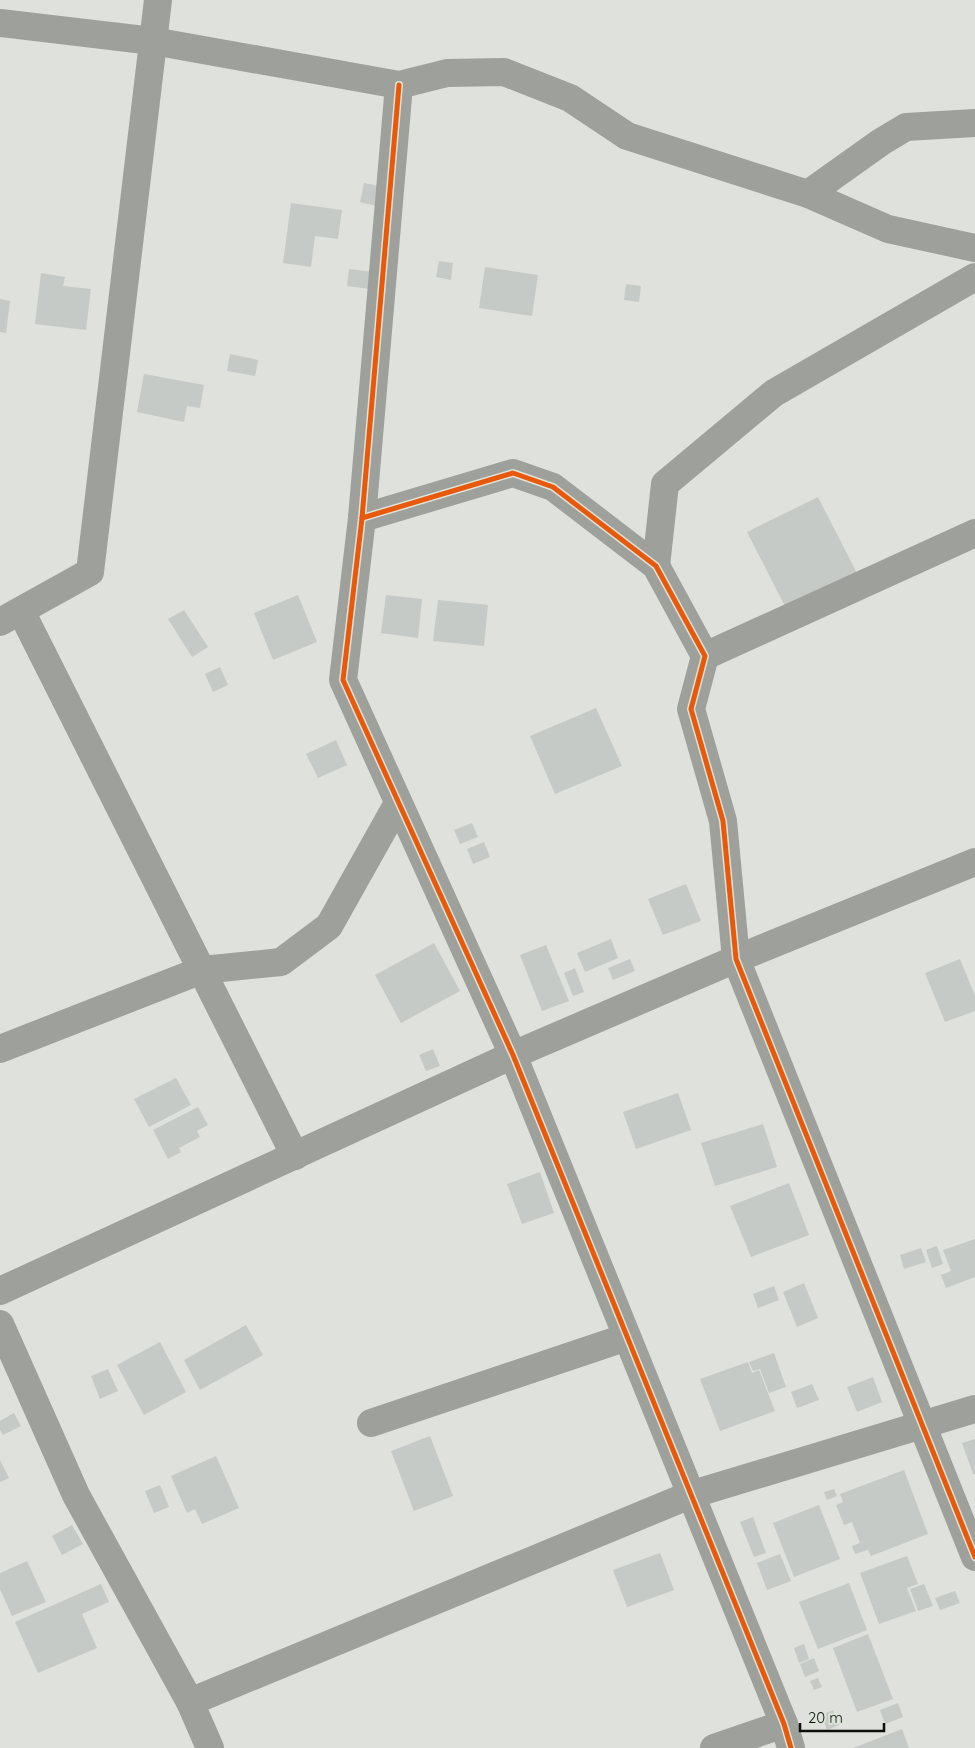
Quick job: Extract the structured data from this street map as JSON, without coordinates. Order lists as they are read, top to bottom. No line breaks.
{"scale_bar":"20 m"}
